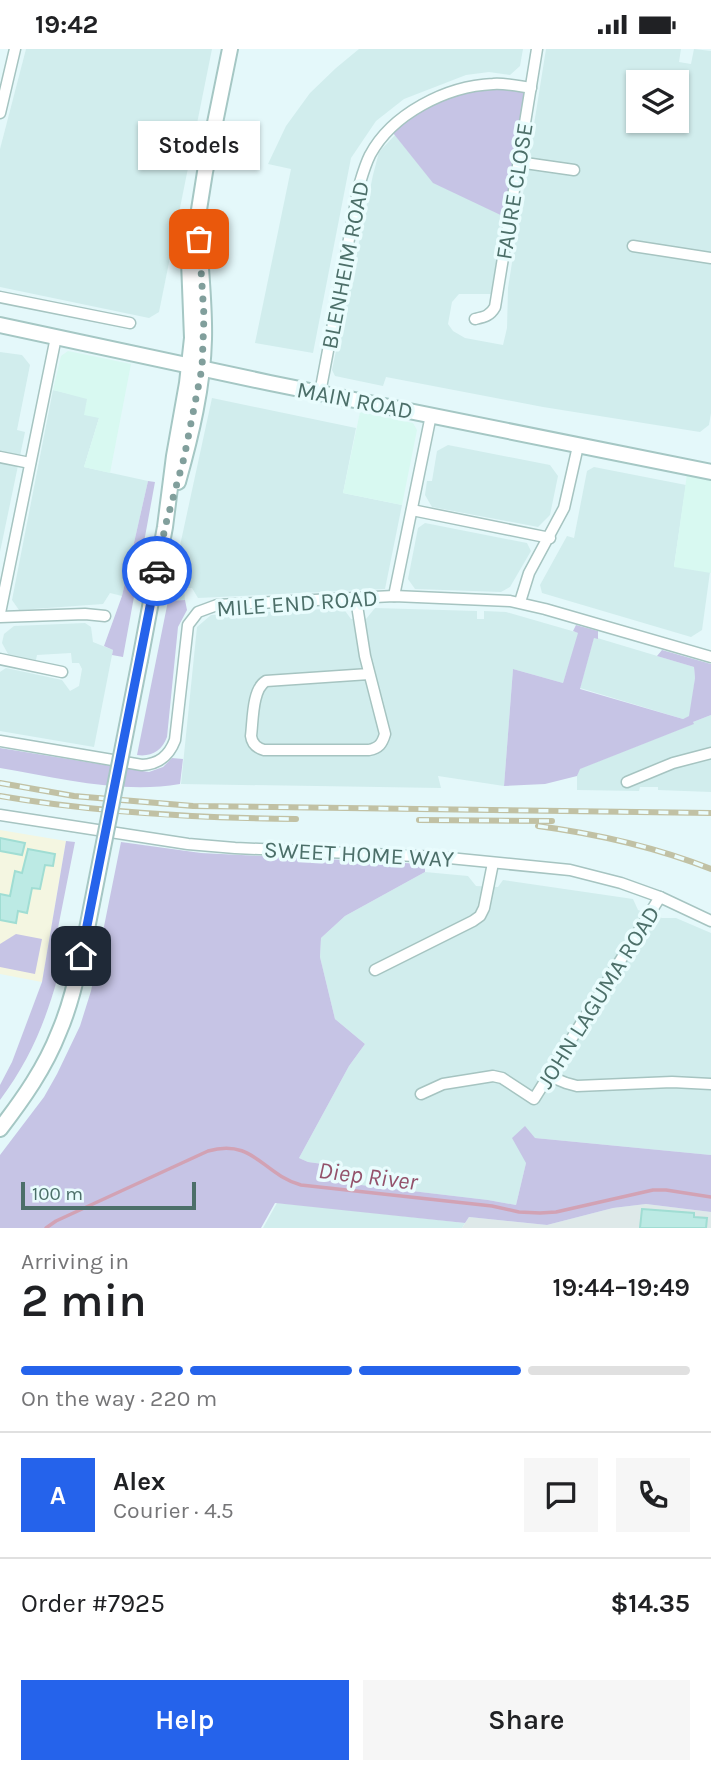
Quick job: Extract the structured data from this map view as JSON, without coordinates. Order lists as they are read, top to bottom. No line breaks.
{"streets":{"street":["FAURE CLOSE","BLENHEIM ROAD","MAIN ROAD","MILE END ROAD","SWEET HOME WAY","JOHN LAGUMA ROAD"]},"crossings":[["FAURE CLOSE","BLENHEIM ROAD"],["BLENHEIM ROAD","MAIN ROAD"],["SWEET HOME WAY","JOHN LAGUMA ROAD"]],"water":["Diep River"],"places":["Stodels"],"scale_bar":"100 m","page":{"status":"19:42","bubble":"Stodels","scale":"100 m","heading":["2 min","Arriving in","19:44–19:49"],"panel":["Alex","Courier · 4.5","Order #7925","$14.35"],"bar":"On the way · 220 m","round":"A","buttons":["Help","Share"]}}
